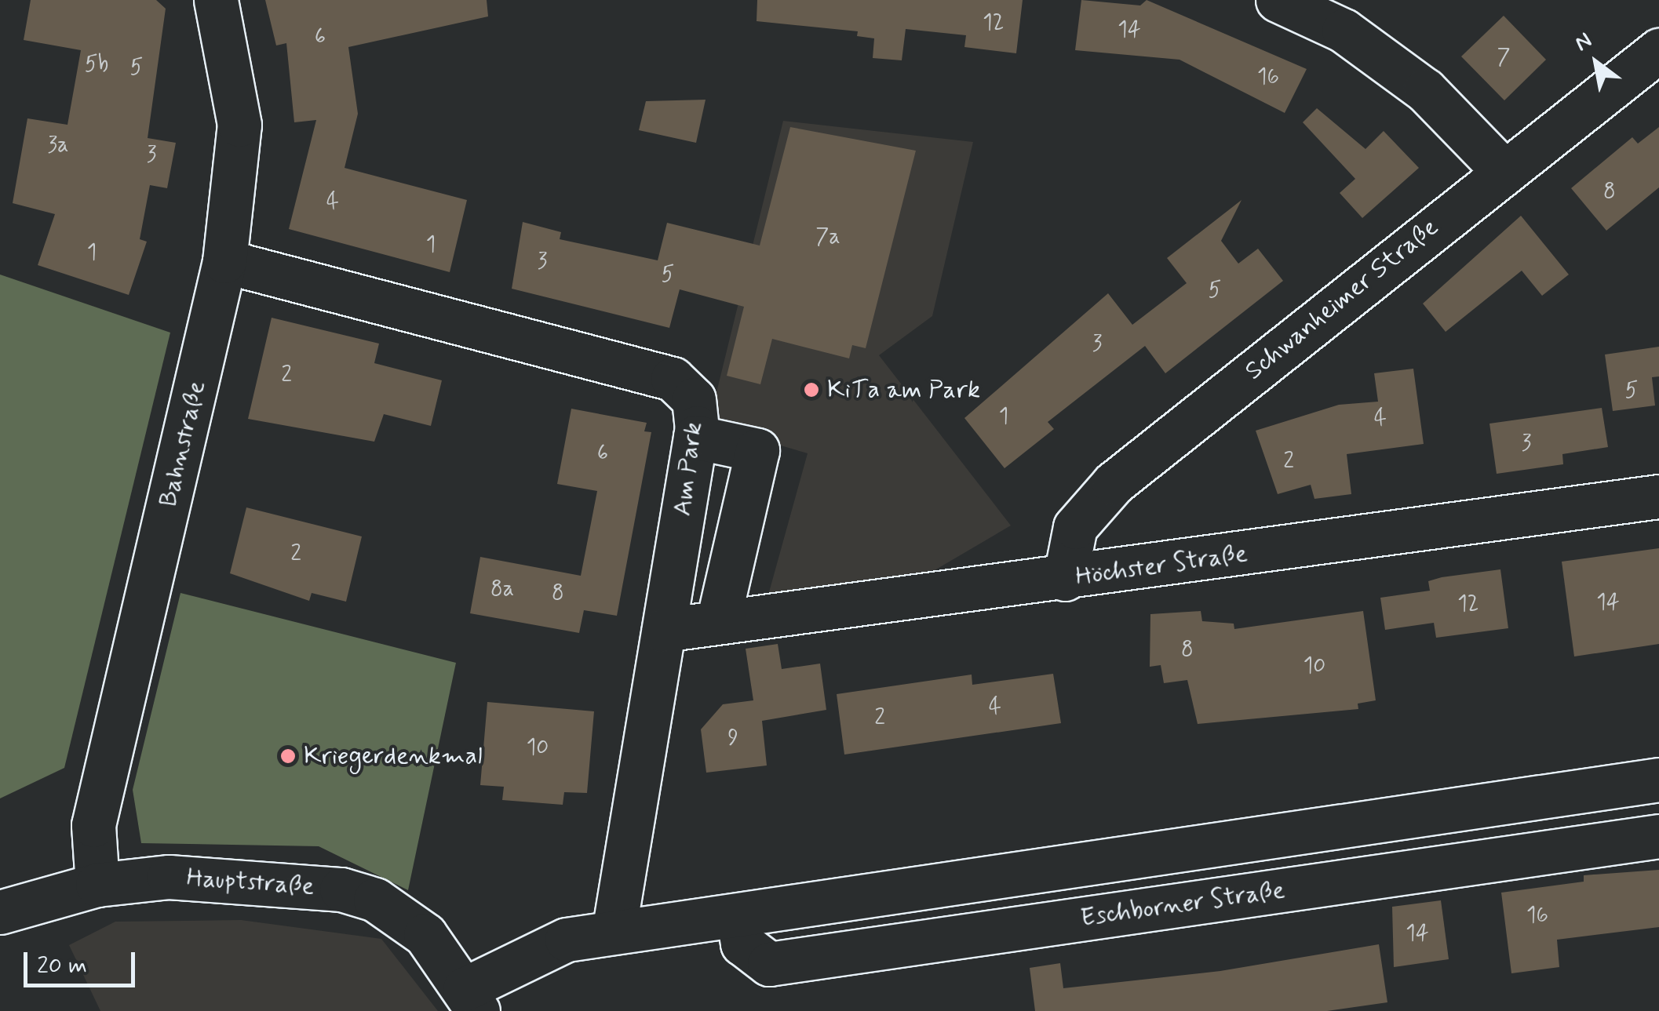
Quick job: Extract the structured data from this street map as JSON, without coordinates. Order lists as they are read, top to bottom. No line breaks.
{"streets":{"street":["Schwanheimer Straße","Bahnstraße","Am Park","Höchster Straße","Hauptstraße","Eschborner Straße"]},"crossings":[["Schwanheimer Straße","Höchster Straße"],["Bahnstraße","Am Park"],["Bahnstraße","Hauptstraße"],["Am Park","Höchster Straße"],["Am Park","Eschborner Straße"],["Hauptstraße","Eschborner Straße"]],"places":["KiTa am Park","Kriegerdenkmal"],"house_numbers":["12","14","6","7","5b","5","16","3a","3","8","4","7a","1","1","3","5","5","3","2","5","1","4","3","6","2","2","8a","8","14","12","8","10","4","2","9","10","16","14"],"scale_bar":"20 m","north":"top left"}
